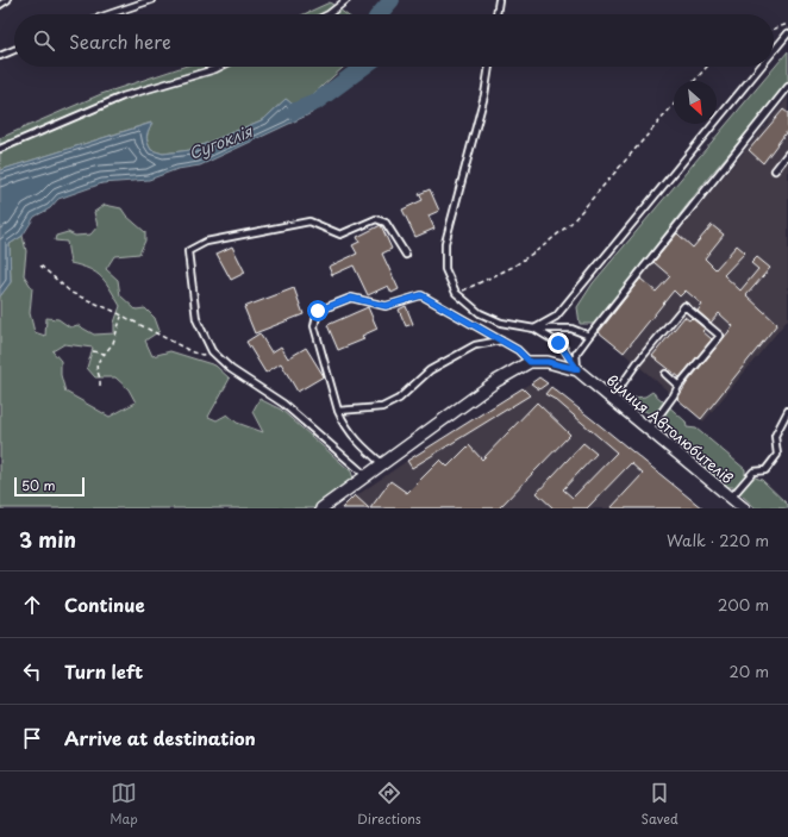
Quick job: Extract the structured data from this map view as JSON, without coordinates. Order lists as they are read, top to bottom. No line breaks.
{"streets":{"street":["вулиця Автолюбителів"]},"water":["Сугоклія"],"scale_bar":"50 m","north":"bottom right","page":{"search":"Search here","scale":"50 m","heading":["3 min","Walk · 220 m"],"list":[["Continue","200 m"],["Turn left","20 m"],"Arrive at destination"],"nav":["Map","Directions","Saved"]}}
